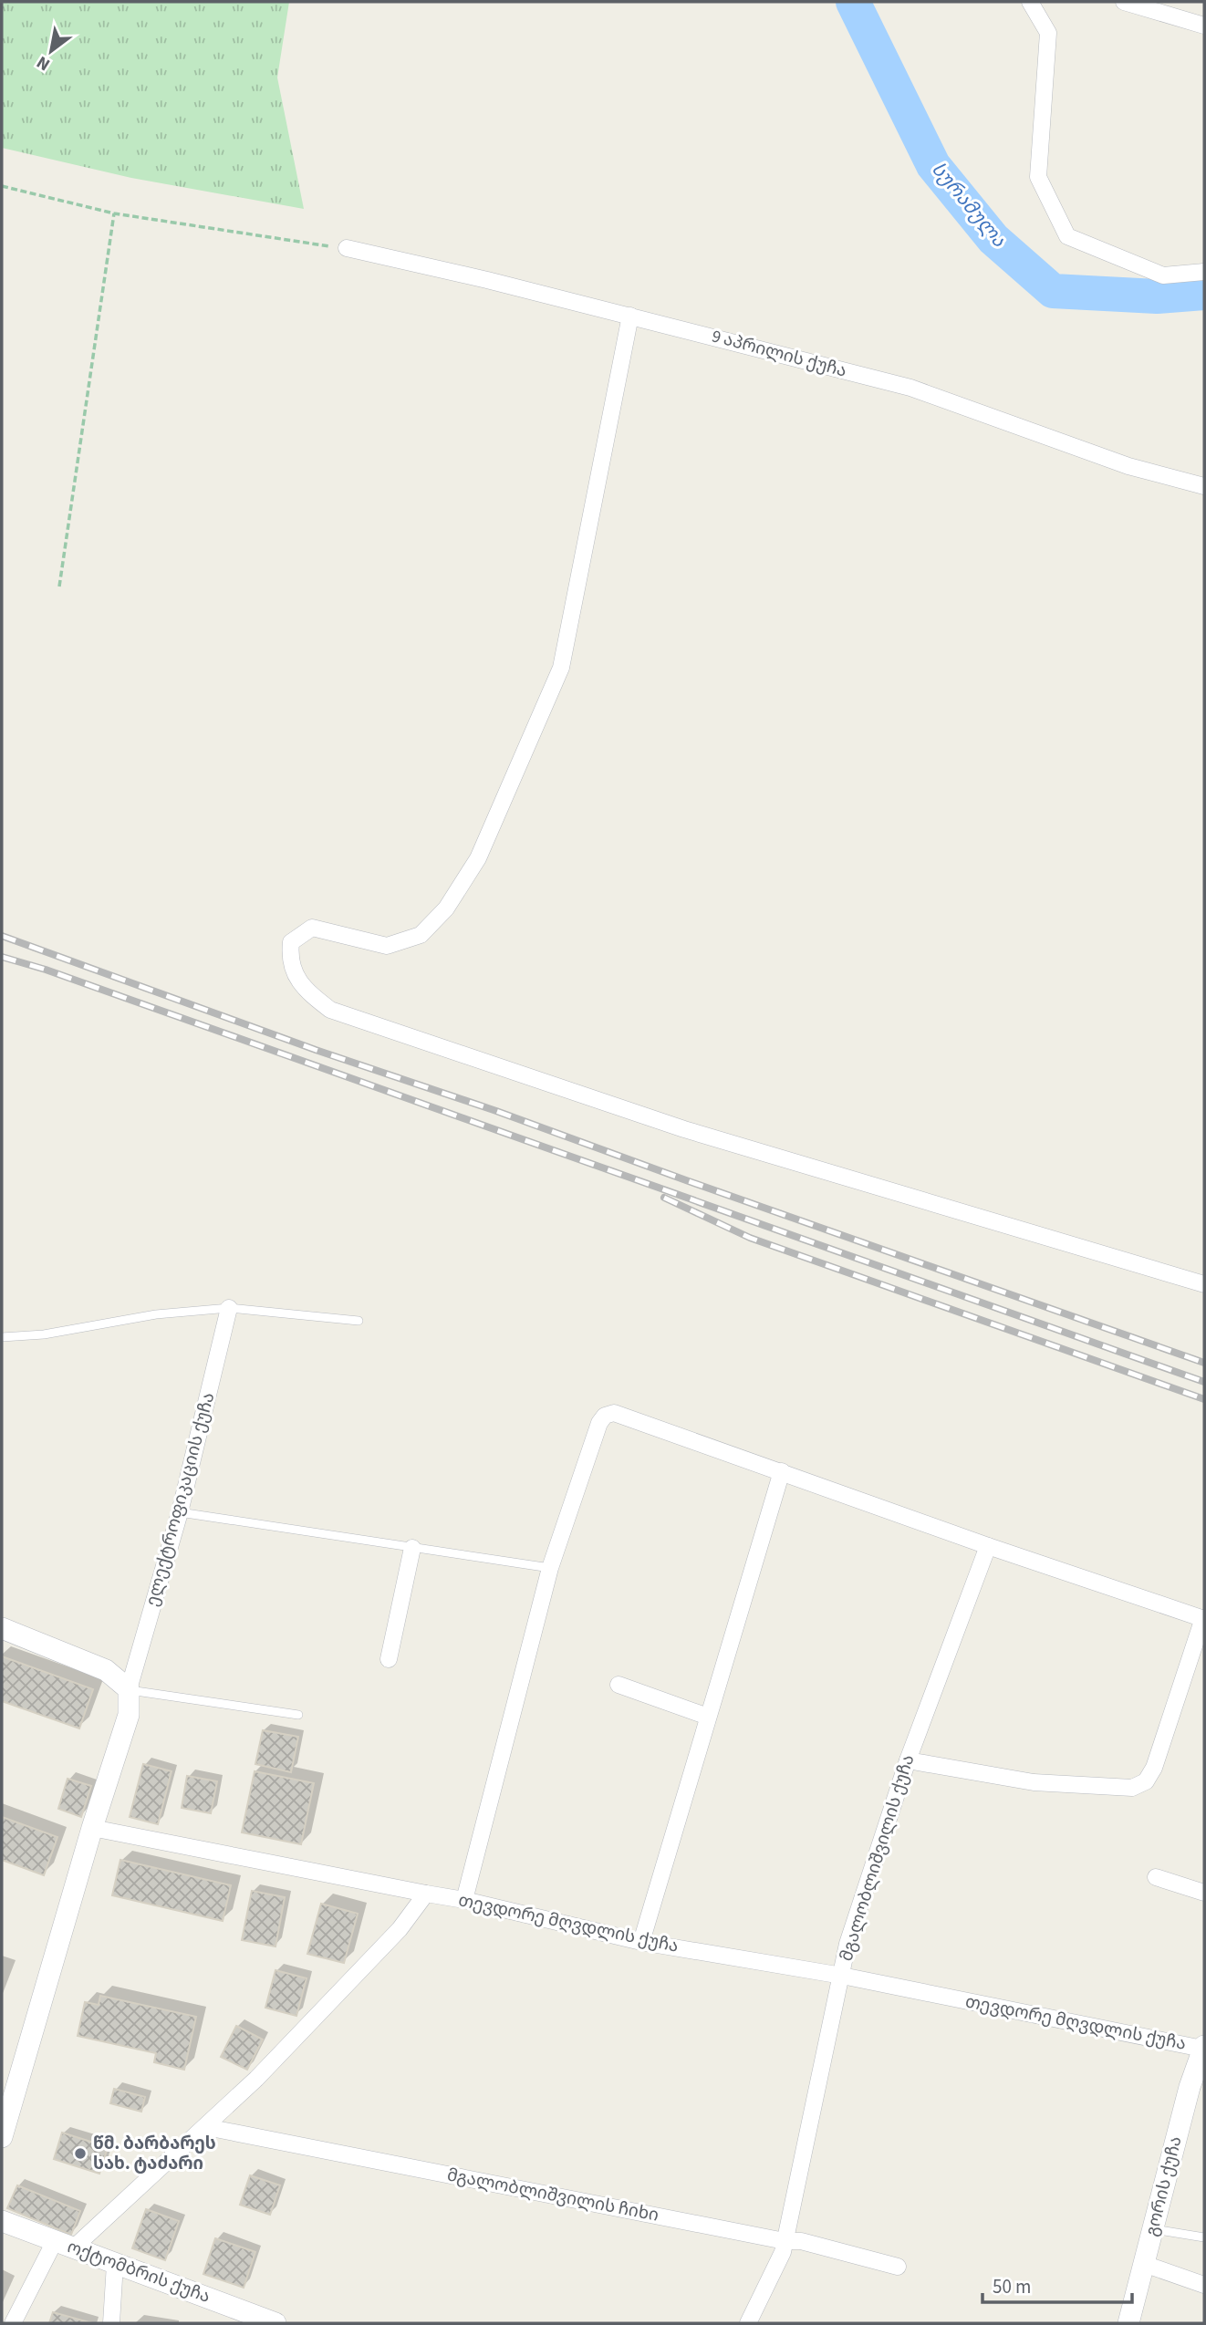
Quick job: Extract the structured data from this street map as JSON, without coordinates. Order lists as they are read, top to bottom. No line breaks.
{"streets":{"street":["9 აპრილის ქუჩა","ელექტროფიკაციის ქუჩა","მგალობლიშვილის ქუჩა","თევდორე მღვდლის ქუჩა","გორის ქუჩა","მგალობლიშვილის ჩიხი","ოქტომბრის ქუჩა"]},"crossings":[["მგალობლიშვილის ქუჩა","თევდორე მღვდლის ქუჩა"],["მგალობლიშვილის ქუჩა","მგალობლიშვილის ჩიხი"],["თევდორე მღვდლის ქუჩა","გორის ქუჩა"]],"water":["სურამულა"],"places":["წმ. ბარბარეს სახ. ტაძარი"],"scale_bar":"50 m","north":"bottom left"}
